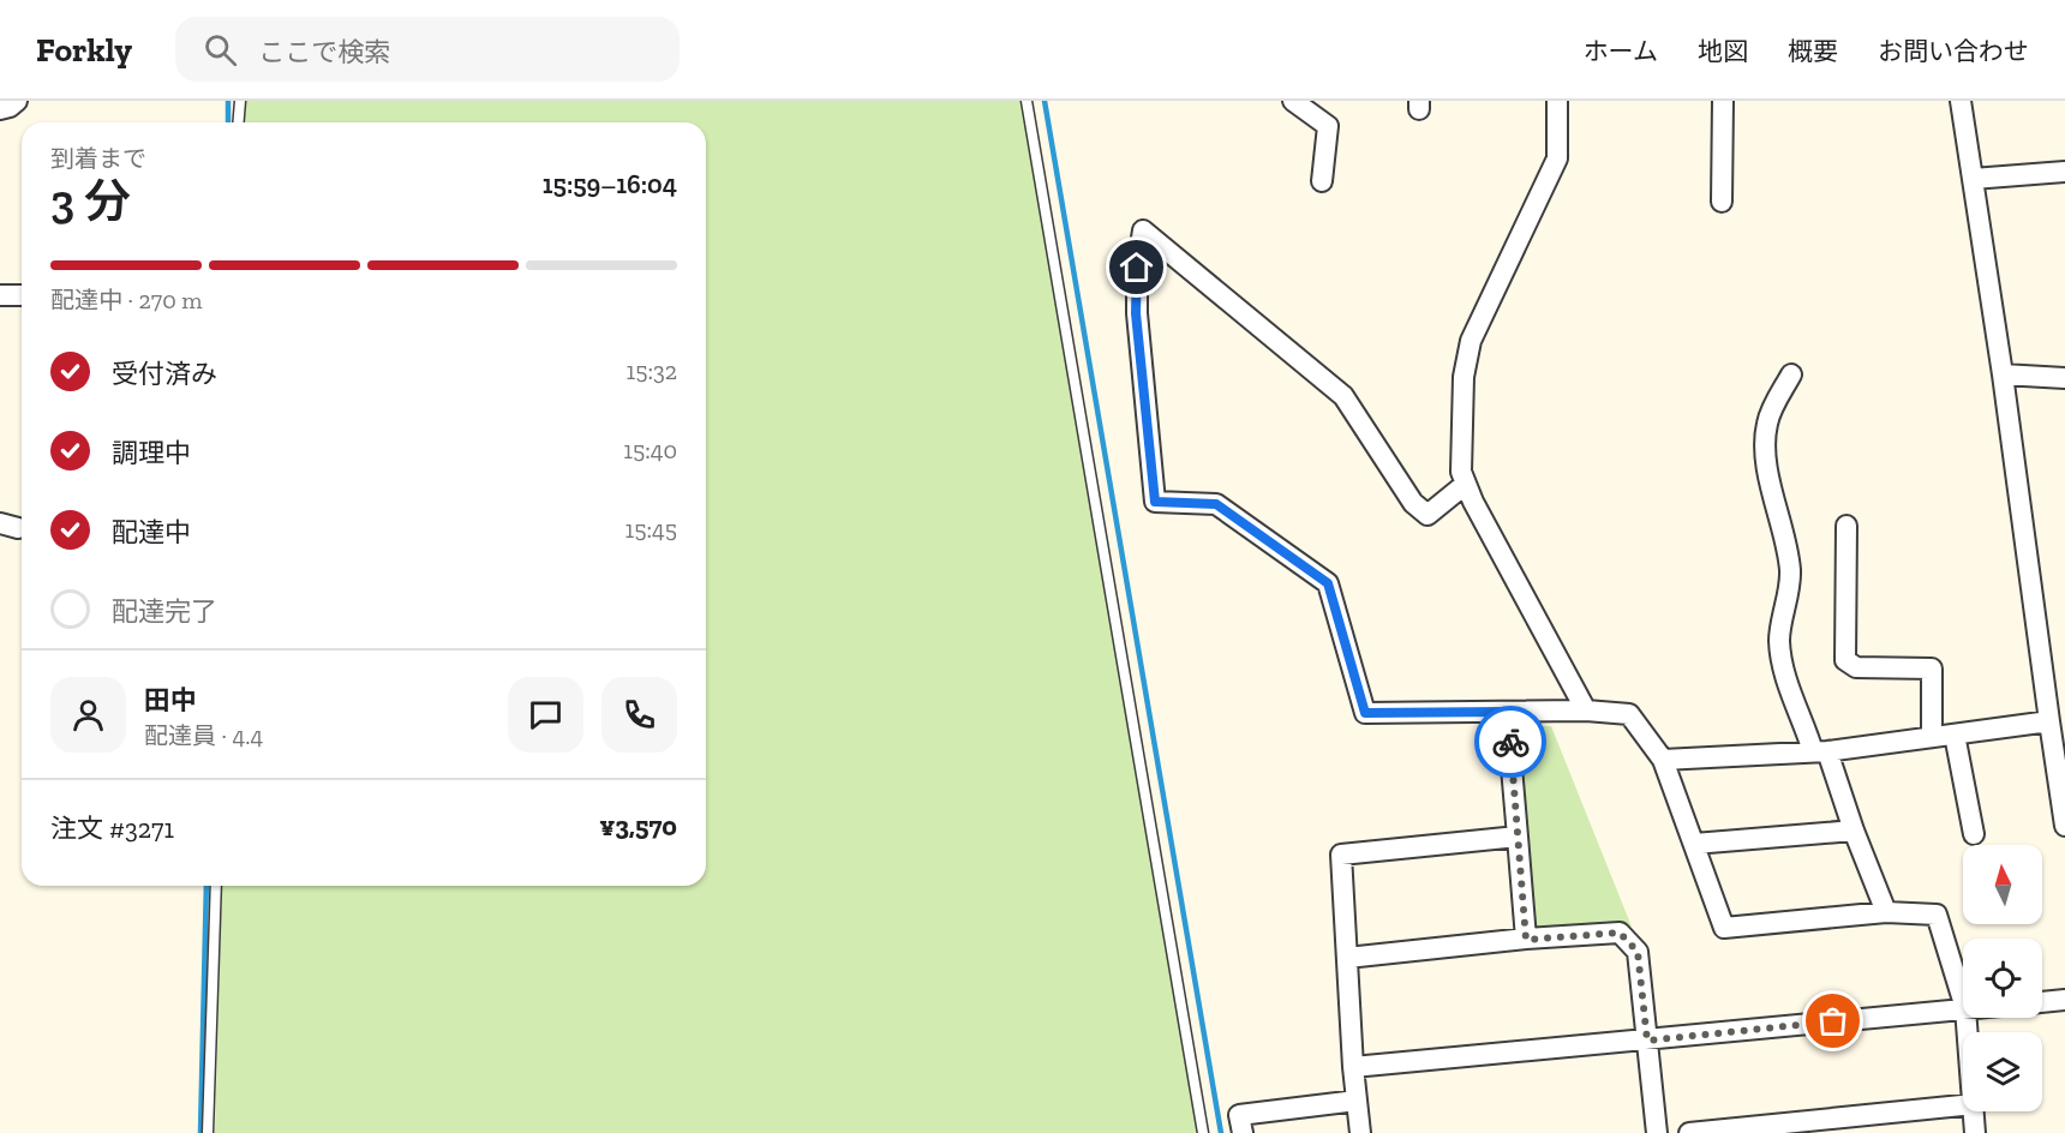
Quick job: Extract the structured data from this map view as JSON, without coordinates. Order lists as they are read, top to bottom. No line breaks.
{"north":"top","page":{"header":"Forkly","search":"ここで検索","nav":["ホーム","地図","概要","お問い合わせ"],"heading":["3 分","到着まで","15:59–16:04"],"panel":["田中","配達員 · 4.4","注文 #3271","¥3,570"],"bar":"配達中 · 270 m","list":[["受付済み","15:32"],["調理中","15:40"],["配達中","15:45"],"配達完了"]}}
